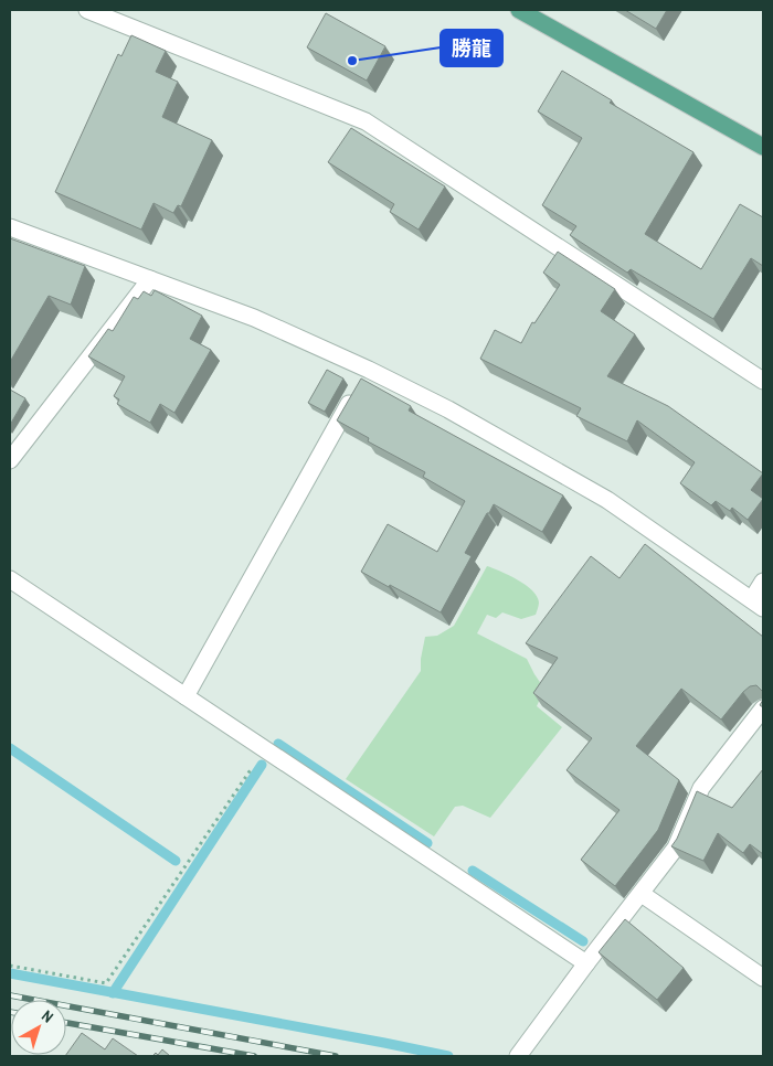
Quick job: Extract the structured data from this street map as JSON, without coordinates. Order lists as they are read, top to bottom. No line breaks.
{"places":["勝龍"],"north":"top right"}
